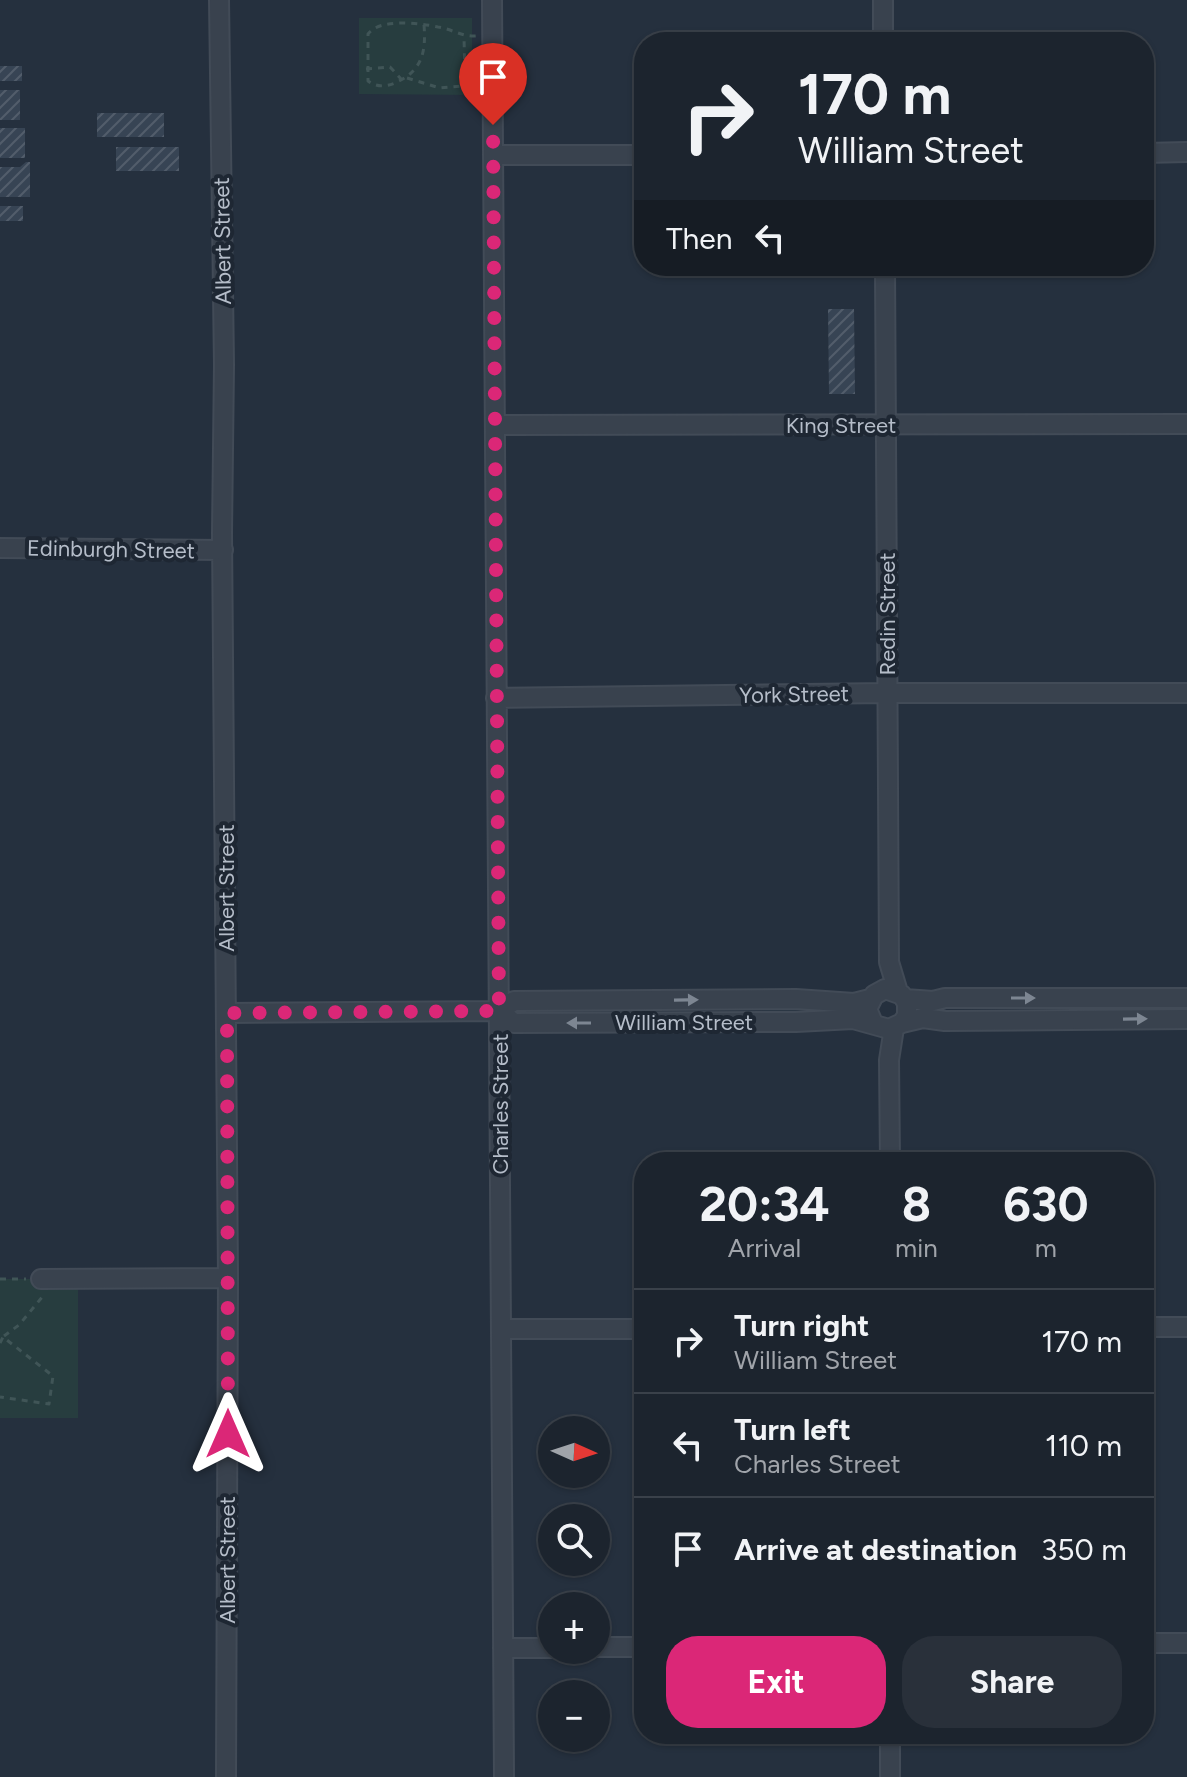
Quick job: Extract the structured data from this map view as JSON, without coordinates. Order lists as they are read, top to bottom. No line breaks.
{"streets":{"street":["Albert Street","King Street","Edinburgh Street","Redin Street","York Street","William Street","Charles Street"]},"crossings":[["Albert Street","Edinburgh Street"],["Albert Street","William Street"],["King Street","Redin Street"],["King Street","Charles Street"],["Redin Street","York Street"],["Redin Street","William Street"],["York Street","Charles Street"],["William Street","Charles Street"]],"north":"right","page":{"turn":["170 m","William Street"],"then":"Then","eta":["20:34","Arrival","8","min","630","m"],"list":[{"name":"Turn right","note":"William Street","value":"170 m"},{"name":"Turn left","note":"Charles Street","value":"110 m"},{"name":"Arrive at destination","value":"350 m"}],"map_buttons":["+","−"],"buttons":["Exit","Share"]}}
